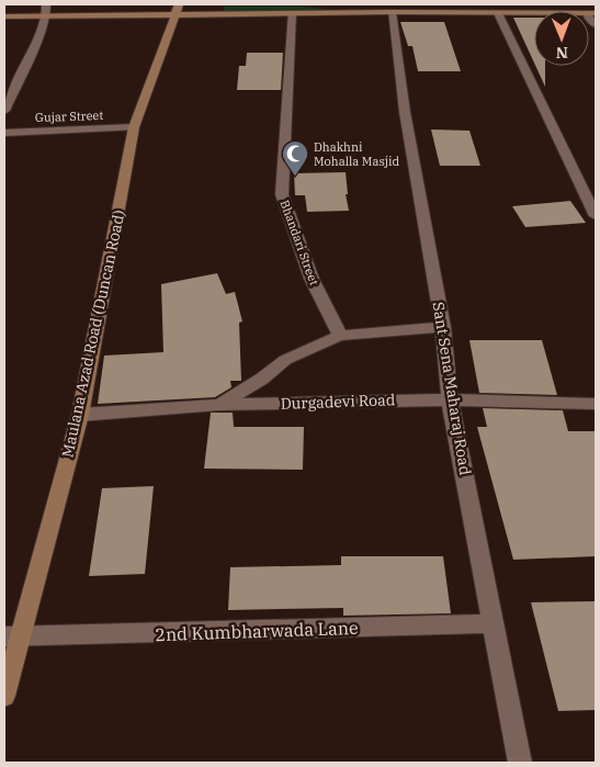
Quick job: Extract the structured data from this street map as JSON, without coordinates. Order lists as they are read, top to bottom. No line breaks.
{"streets":{"main road":["Maulana Azad Road (Duncan Road)"],"street":["Gujar Street","Bhandari Street","Sant Sena Maharaj Road","Durgadevi Road","2nd Kumbharwada Lane"]},"crossings":[["Gujar Street","Maulana Azad Road (Duncan Road)"],["Maulana Azad Road (Duncan Road)","Durgadevi Road"],["Maulana Azad Road (Duncan Road)","2nd Kumbharwada Lane"],["Sant Sena Maharaj Road","Durgadevi Road"],["Sant Sena Maharaj Road","2nd Kumbharwada Lane"]],"places":{"mosque":["Dhakhni Mohalla Masjid"]},"north":"bottom"}
